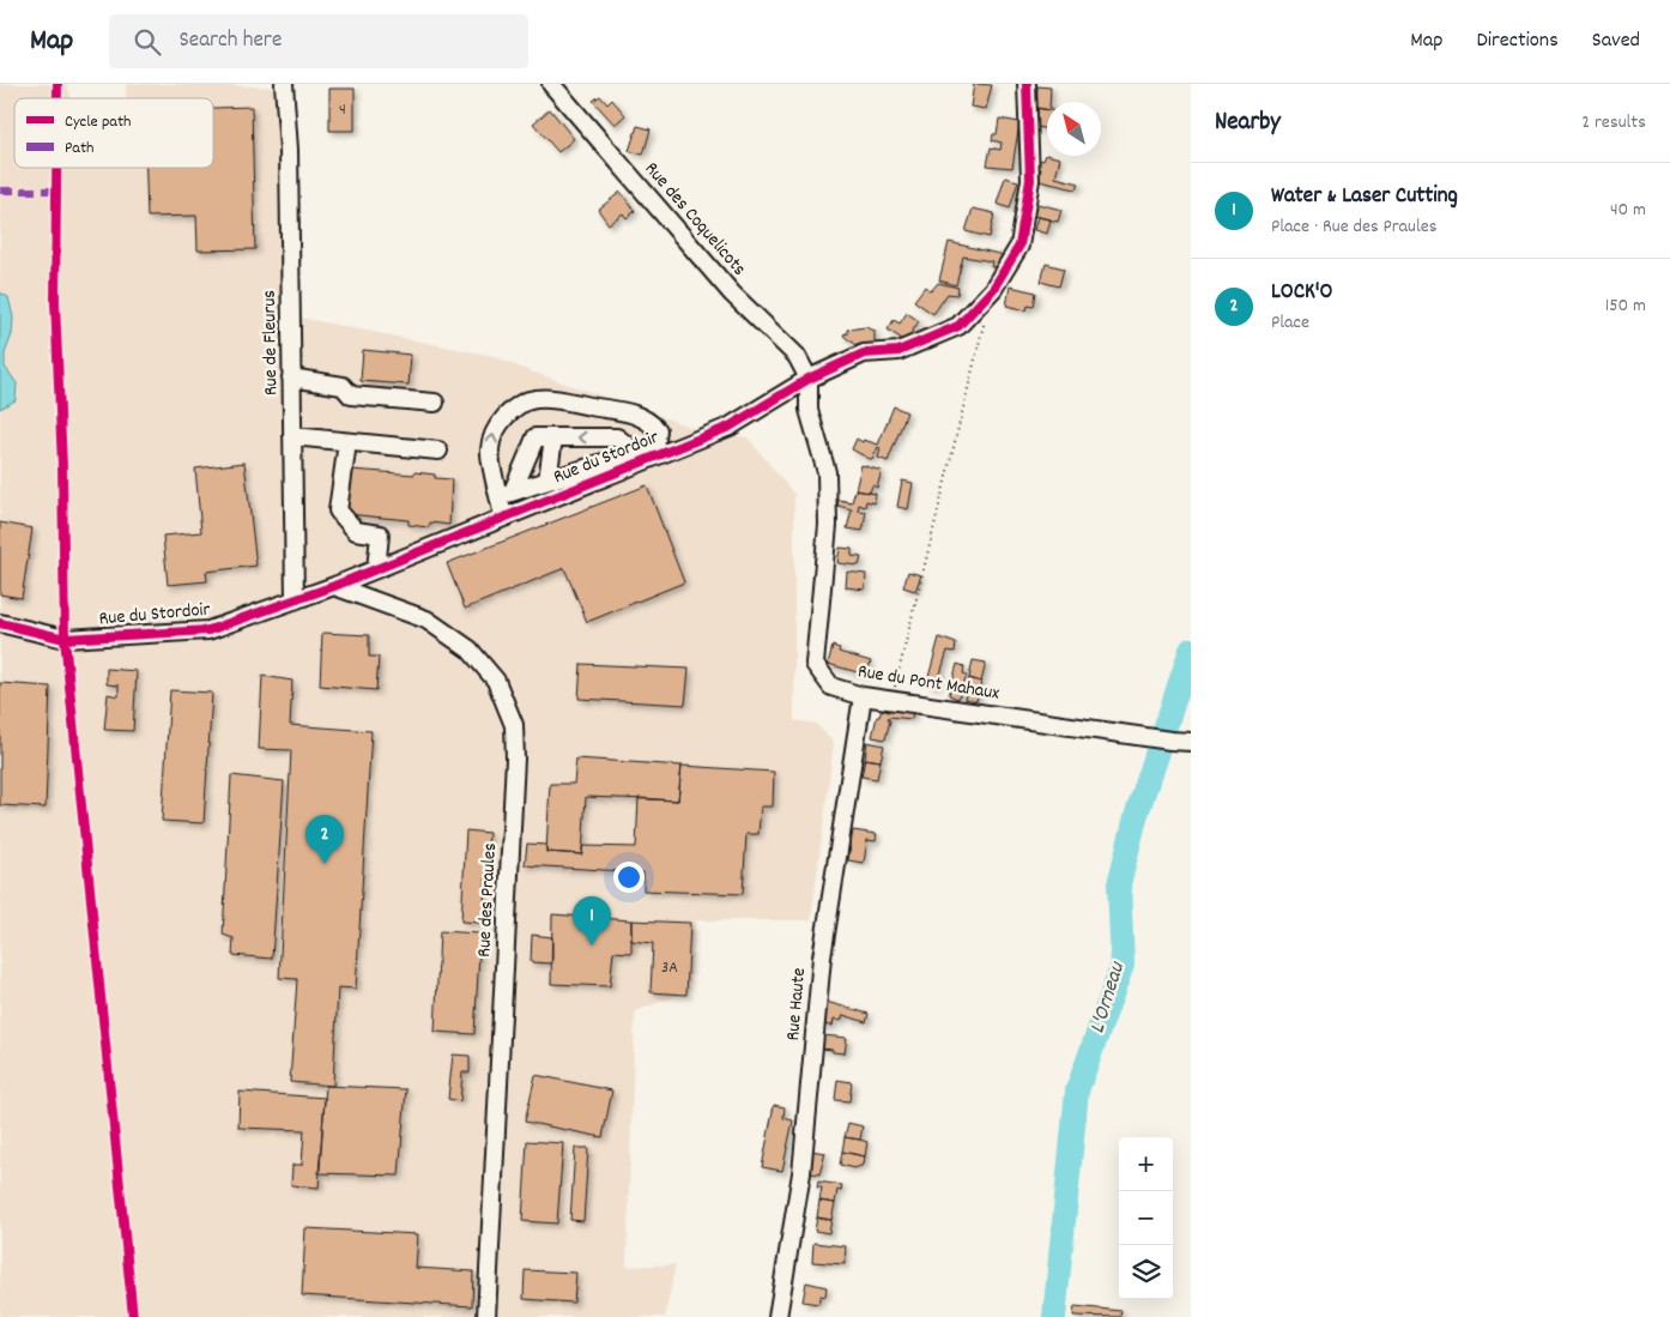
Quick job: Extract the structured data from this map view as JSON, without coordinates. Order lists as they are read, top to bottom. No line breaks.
{"streets":{"street":["Rue des Coquelicots","Rue de Fleurus","Rue du Stordoir","Rue du Pont Mahaux","Rue des Praules","Rue Haute"]},"crossings":[["Rue des Coquelicots","Rue du Stordoir"],["Rue des Coquelicots","Rue du Pont Mahaux"],["Rue de Fleurus","Rue du Stordoir"],["Rue du Stordoir","Rue du Pont Mahaux"],["Rue du Stordoir","Rue des Praules"],["Rue du Pont Mahaux","Rue Haute"]],"water":["L'Orneau"],"house_numbers":["4","3A"],"legend":["Cycle path","Path"],"north":"top left","page":{"header":"Map","search":"Search here","nav":["Map","Directions","Saved"],"heading":["Nearby","2 results"],"list":[{"mark":"1","name":"Water & Laser Cutting","note":"Place · Rue des Praules","value":"40 m"},{"mark":"2","name":"LOCK'O","note":"Place","value":"150 m"}],"pins":["2","1"],"map_buttons":["+","−"]}}
